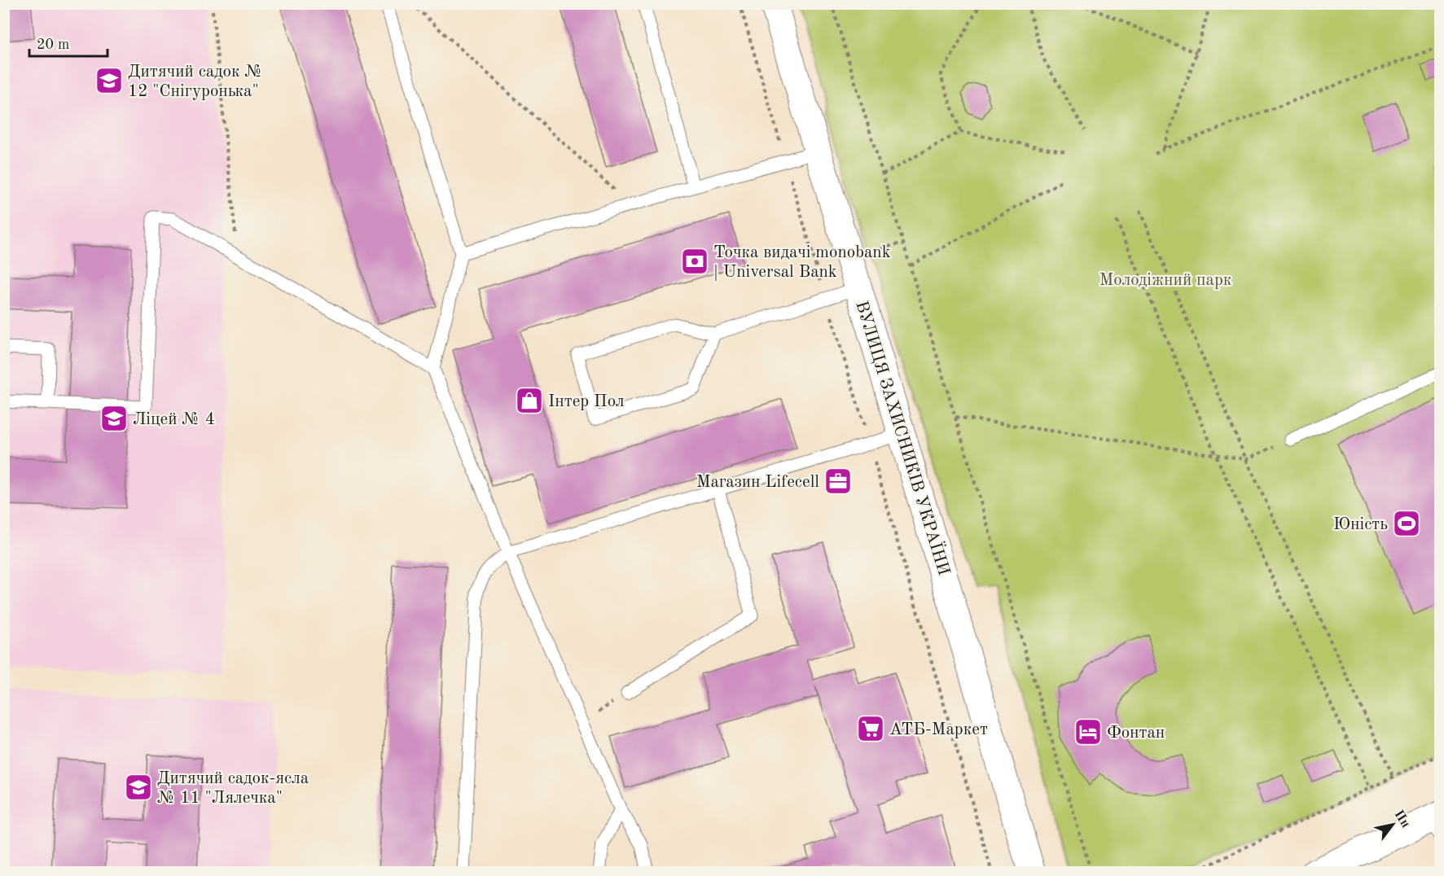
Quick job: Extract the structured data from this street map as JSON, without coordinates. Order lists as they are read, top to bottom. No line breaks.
{"streets":{"main road":["ВУЛИЦЯ ЗАХИСНИКІВ УКРАЇНИ"]},"parks":["Молодіжний парк"],"places":{"school or university":["Дитячий садок № 12 \"Снігуронька\"","Ліцей № 4","Дитячий садок-ясла № 11 \"Лялечка\""],"bank":["Точка видачі monobank | Universal Bank"],"shop":["Інтер Пол"],"office":["Магазин Lifecell"],"sports":["Юність"],"supermarket":["АТБ-Маркет"],"hotel":["Фонтан"]},"scale_bar":"20 m","north":"top right"}
